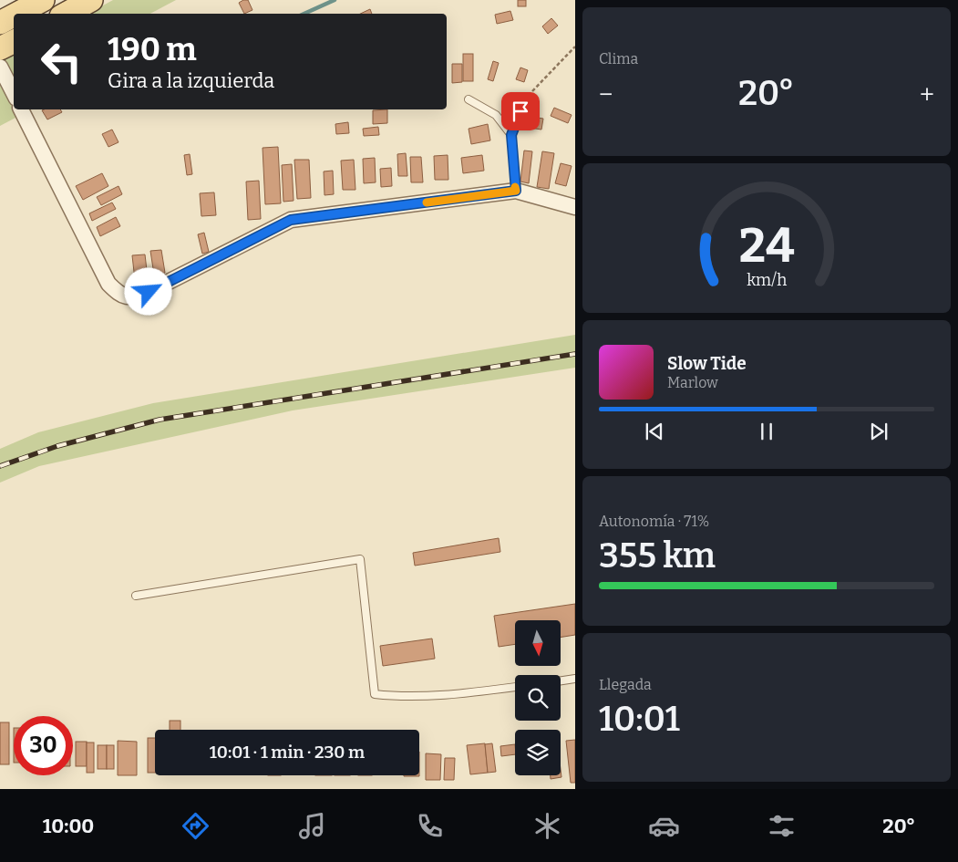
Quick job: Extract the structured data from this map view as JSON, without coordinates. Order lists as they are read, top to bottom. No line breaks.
{"north":"bottom","page":{"tile":["Clima",["Autonomía · 71%","355 km"],["Llegada","10:01"]],"turn":["190 m","Gira a la izquierda"],"heat":["−","20°","+"],"song":["Slow Tide","Marlow"],"limit":"30","trip":"10:01 · 1 min · 230 m","tabs":["10:00","20°"],"gauge":["24","km/h"]}}
